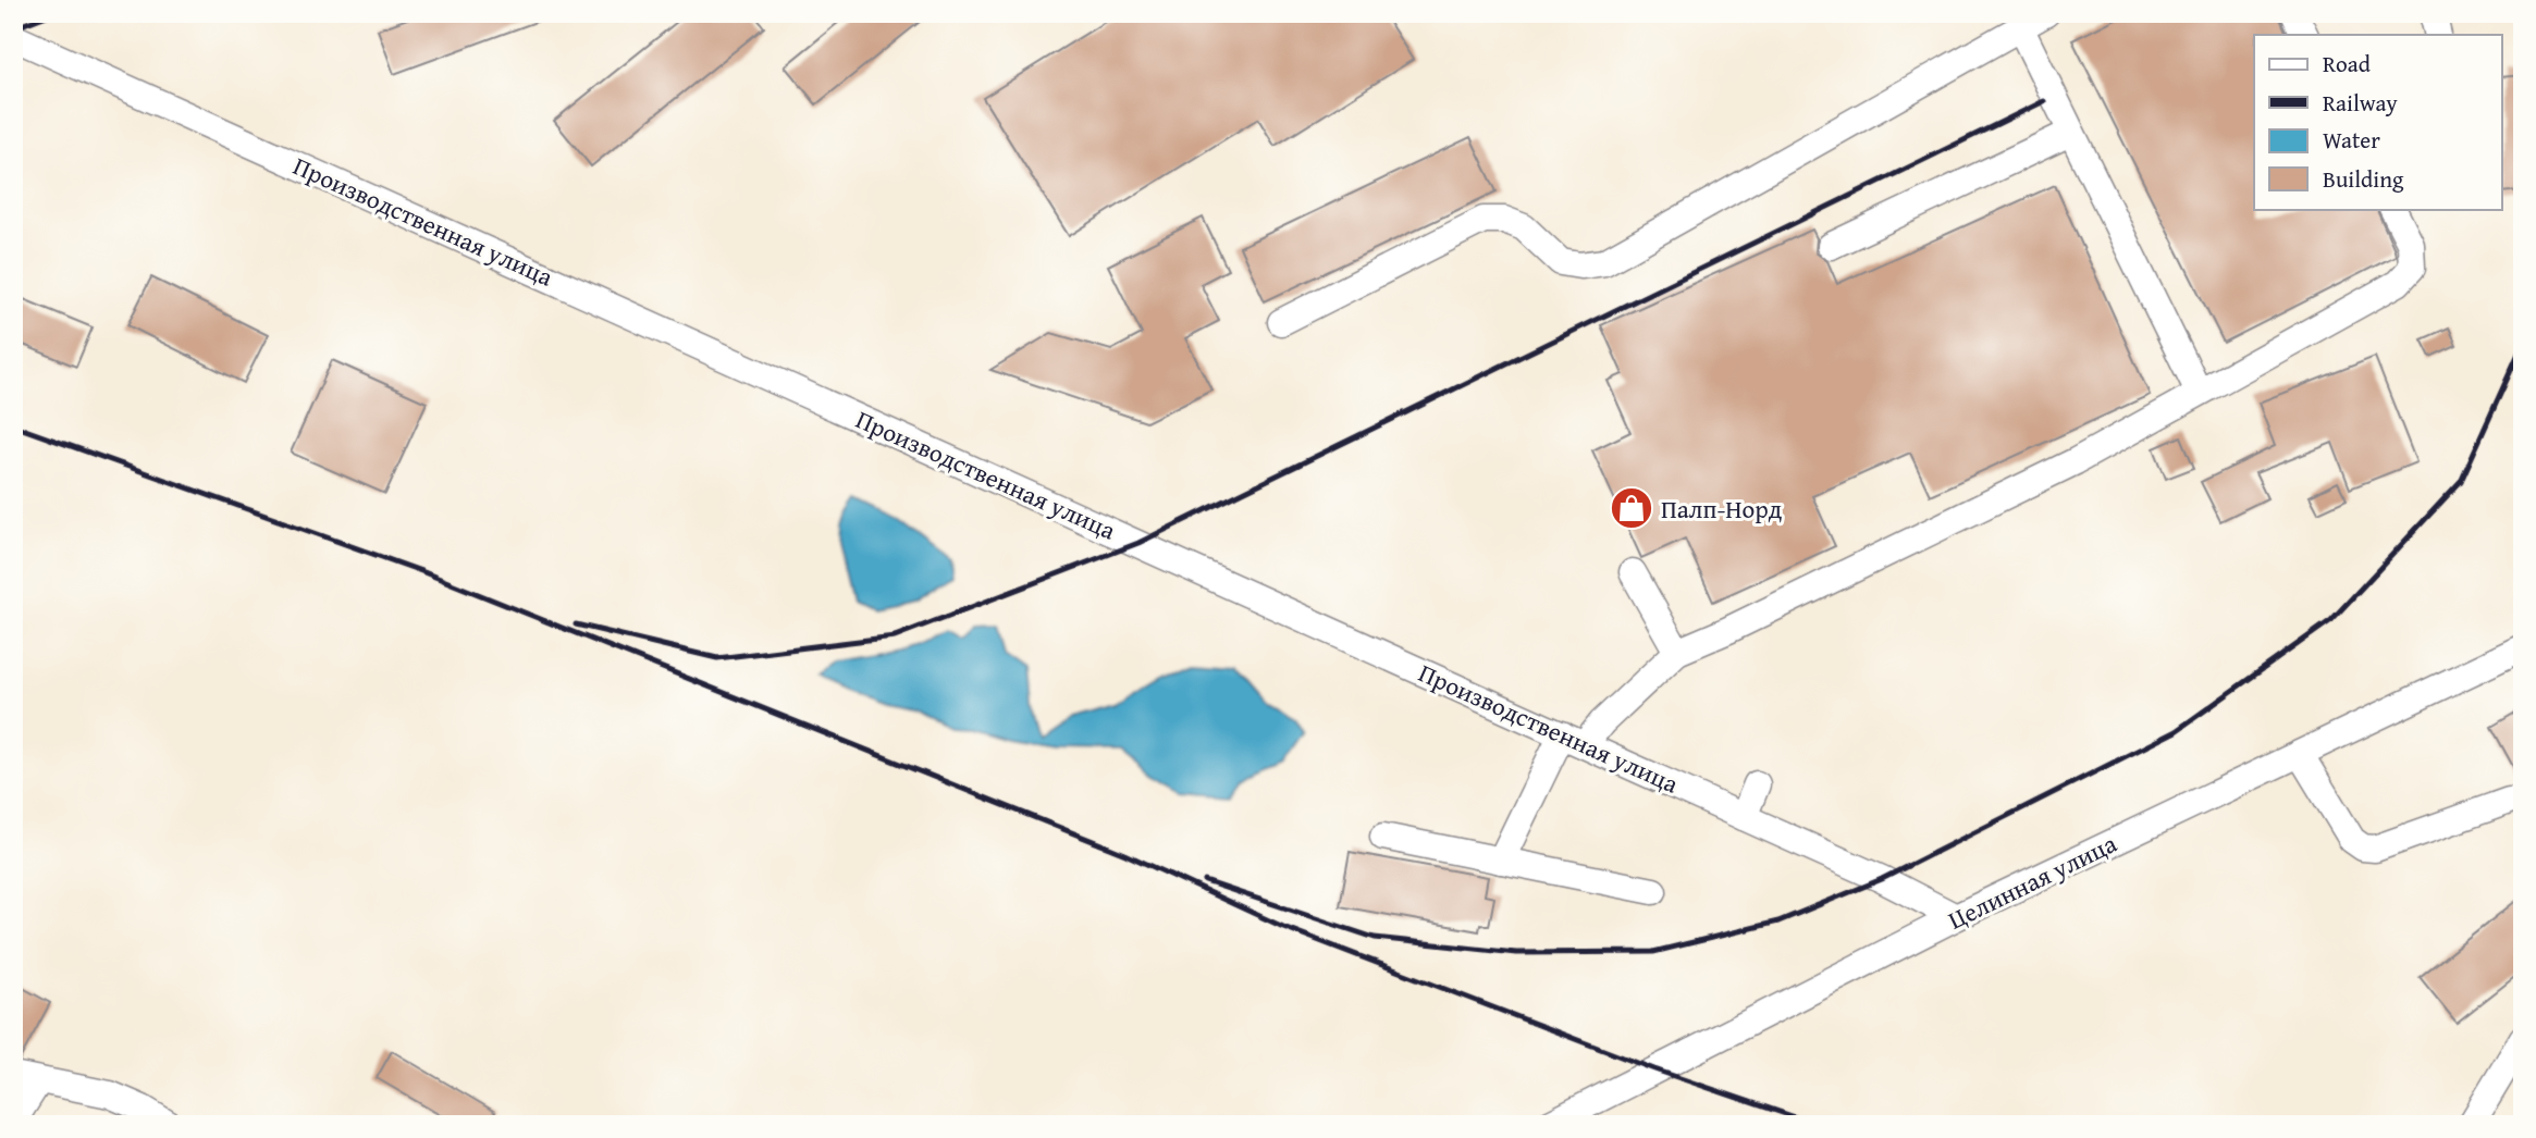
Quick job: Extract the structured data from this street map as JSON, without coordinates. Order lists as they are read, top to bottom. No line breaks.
{"streets":{"street":["Производственная улица","Целинная улица"]},"crossings":[["Производственная улица","Целинная улица"]],"places":{"shop":["Палп-Норд"]},"legend":["Road","Railway","Water","Building"]}
